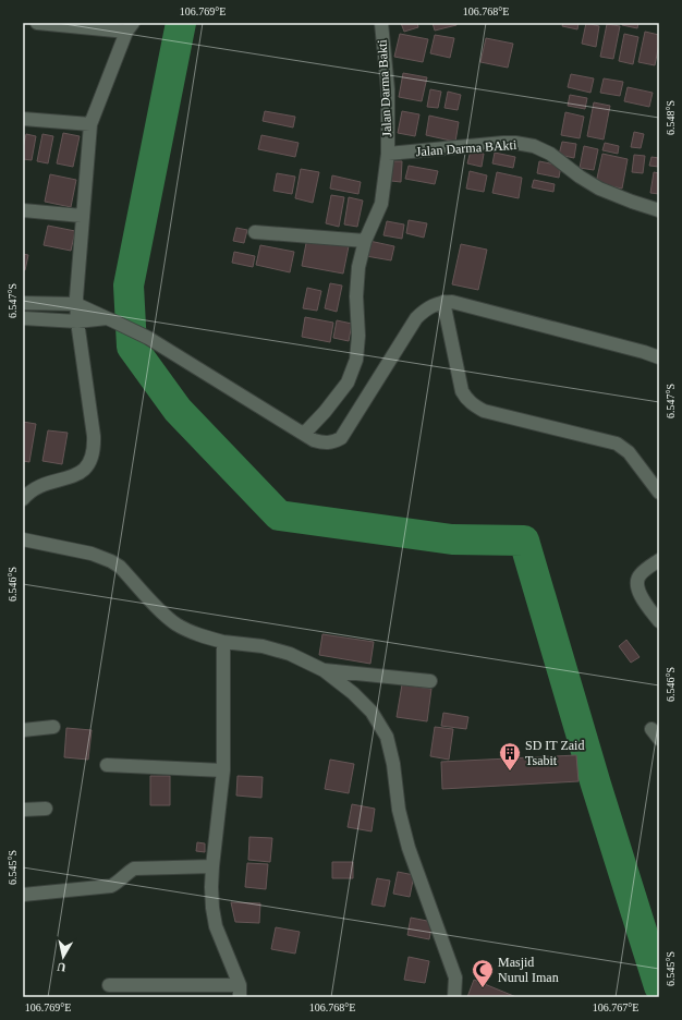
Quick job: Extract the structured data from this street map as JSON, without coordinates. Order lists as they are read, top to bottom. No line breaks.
{"streets":{"street":["Jalan Darma Bakti","Jalan Darma BAkti"]},"crossings":[["Jalan Darma Bakti","Jalan Darma BAkti"]],"places":{"building":["SD IT Zaid Tsabit"],"mosque":["Masjid Nurul Iman"]},"north":"bottom","coordinates":["106.769°E","106.768°E","6.548°S","6.547°S","6.546°S","6.545°S","106.767°E"]}
